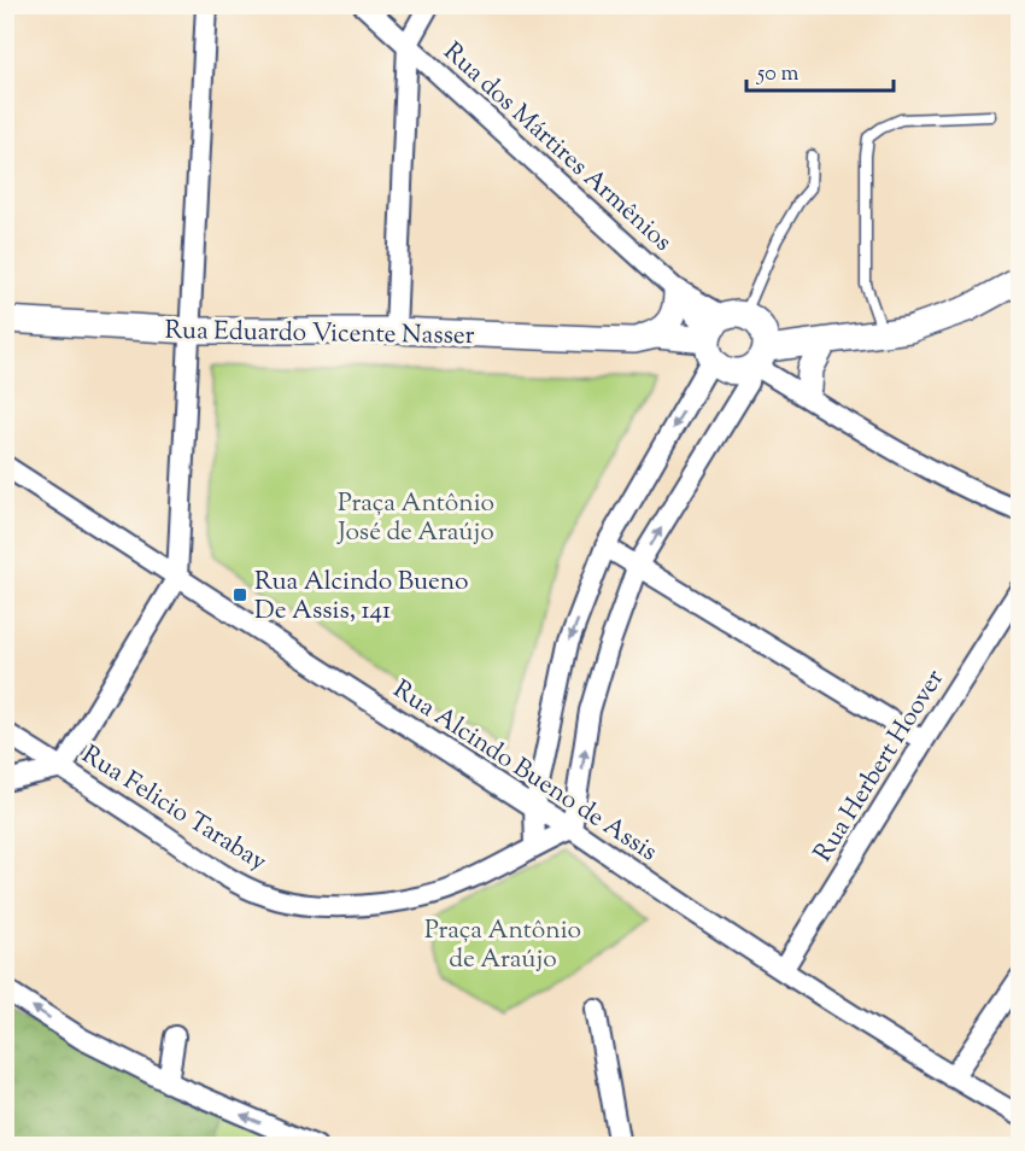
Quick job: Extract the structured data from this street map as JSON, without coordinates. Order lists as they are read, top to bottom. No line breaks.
{"streets":{"street":["Rua dos Mártires Armênios","Rua Eduardo Vicente Nasser","Rua Herbert Hoover","Rua Alcindo Bueno de Assis","Rua Felicio Tarabay"]},"crossings":[["Rua dos Mártires Armênios","Rua Eduardo Vicente Nasser"],["Rua Herbert Hoover","Rua Alcindo Bueno de Assis"],["Rua Alcindo Bueno de Assis","Rua Felicio Tarabay"]],"parks":["Praça Antônio José de Araújo","Praça Antônio de Araújo"],"places":{"transit":["Rua Alcindo Bueno De Assis, 141"]},"scale_bar":"50 m"}
